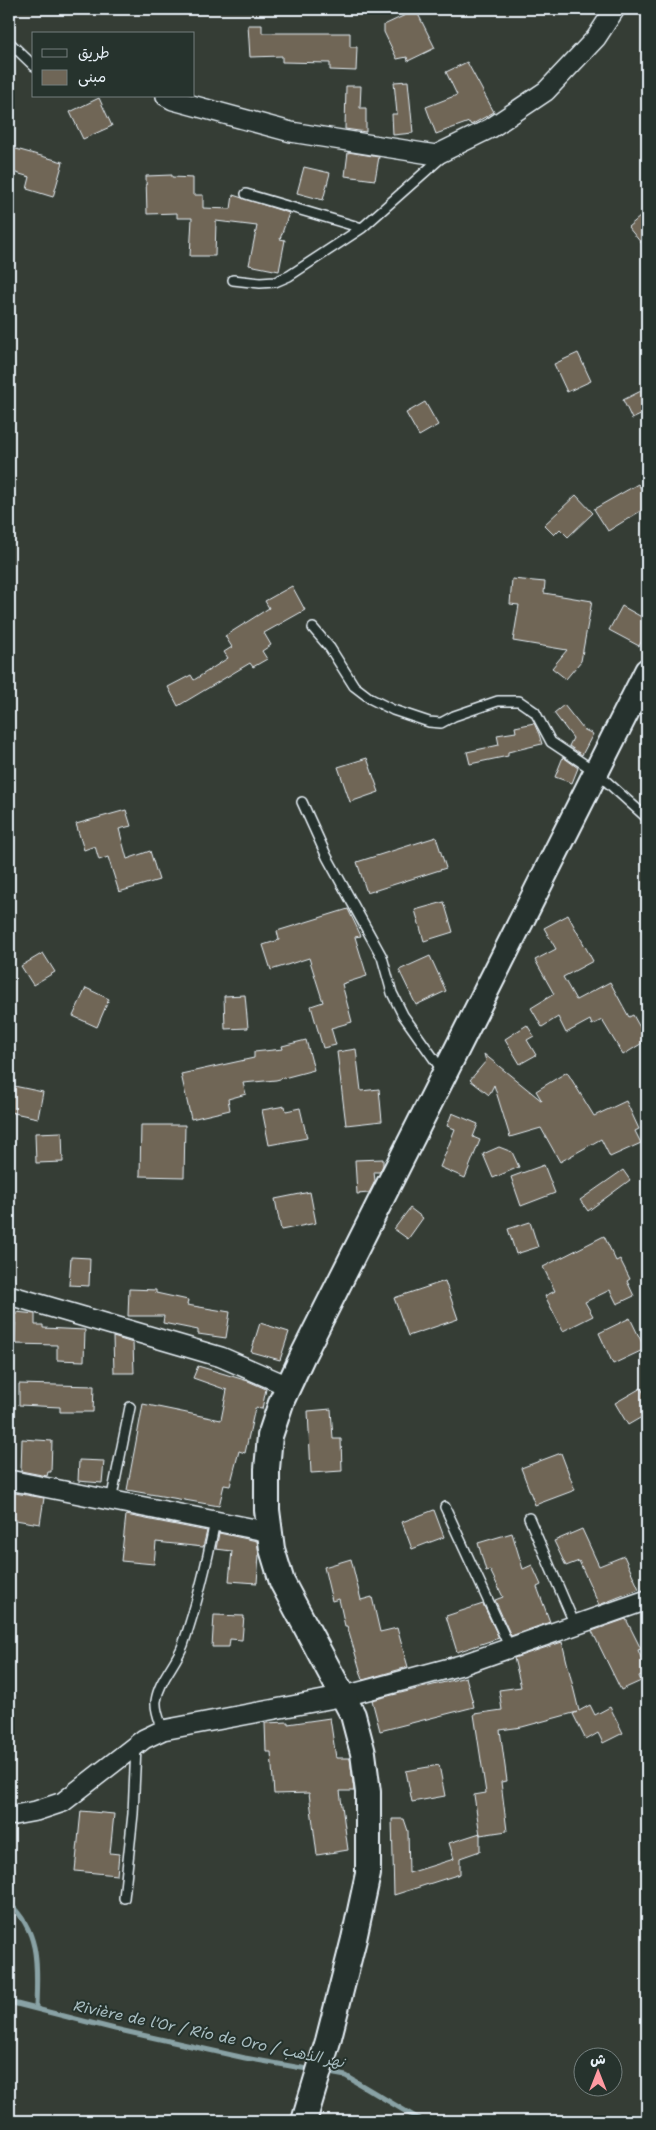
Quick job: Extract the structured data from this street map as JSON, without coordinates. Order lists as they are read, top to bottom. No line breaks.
{"water":["Rivière de l'Or / Río de Oro / نهر الذهب"],"legend":["طريق","مبنى"],"north":"top"}
